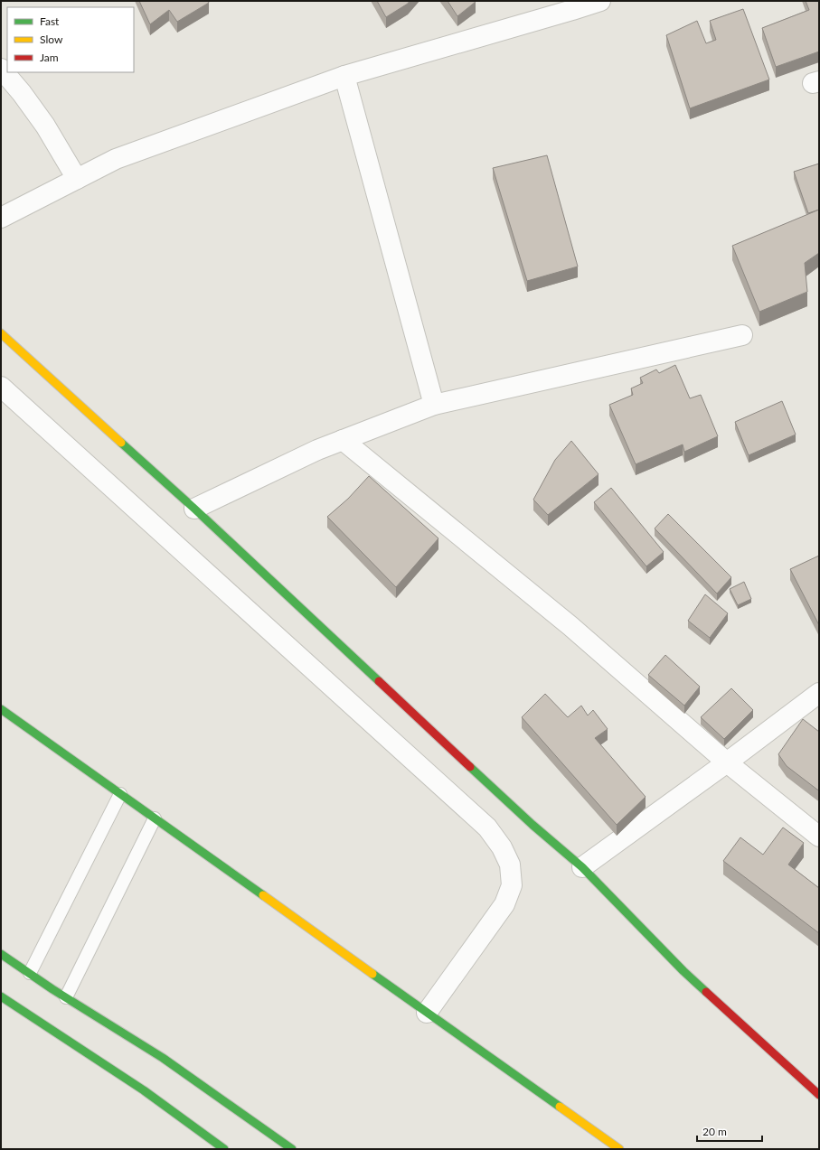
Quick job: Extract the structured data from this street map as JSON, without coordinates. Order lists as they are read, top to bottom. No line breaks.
{"legend":["Fast","Slow","Jam"],"scale_bar":"20 m"}
